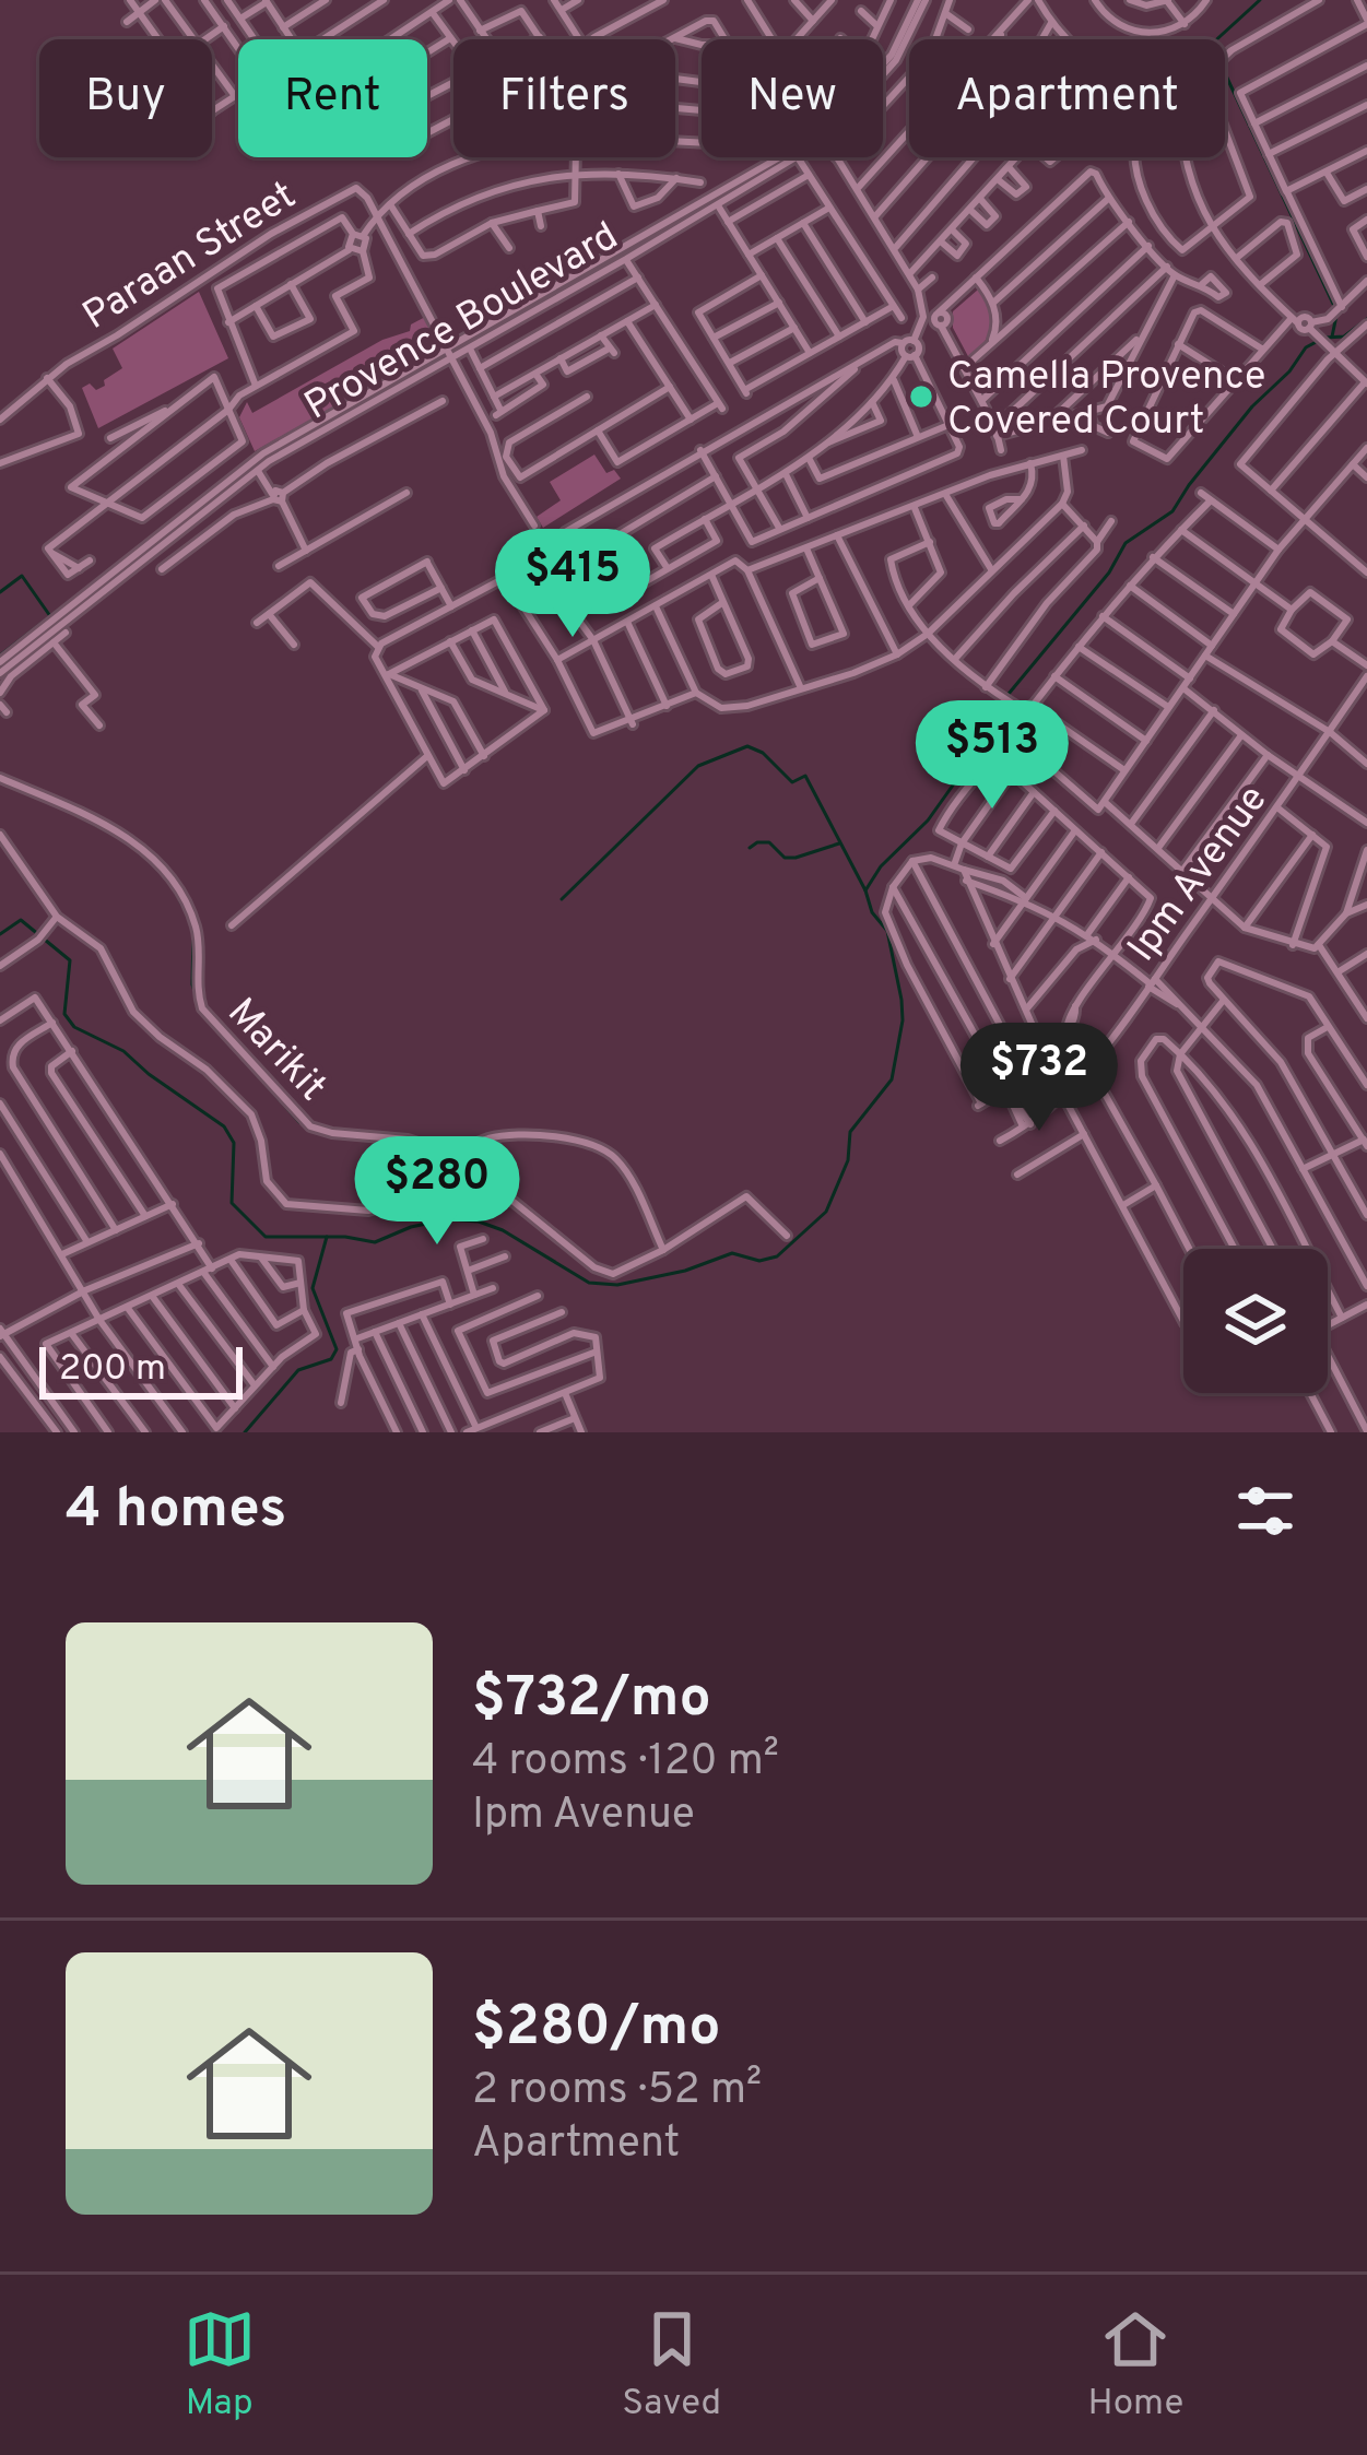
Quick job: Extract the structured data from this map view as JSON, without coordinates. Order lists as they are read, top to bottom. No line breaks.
{"streets":{"street":["Paraan Street","Provence Boulevard","Ipm Avenue","Marikit"]},"places":["Camella Provence Covered Court"],"scale_bar":"200 m","page":{"chip":["Buy","Rent","Filters","New","Apartment"],"price":["$415","$513","$732","$280"],"scale":"200 m","heading":"4 homes","list":[{"name":"$732/mo","note":"4 rooms · 120 m² · Ipm Avenue"},{"name":"$280/mo","note":"2 rooms · 52 m² · Apartment"}],"tabs":["Map","Saved","Home"]}}
